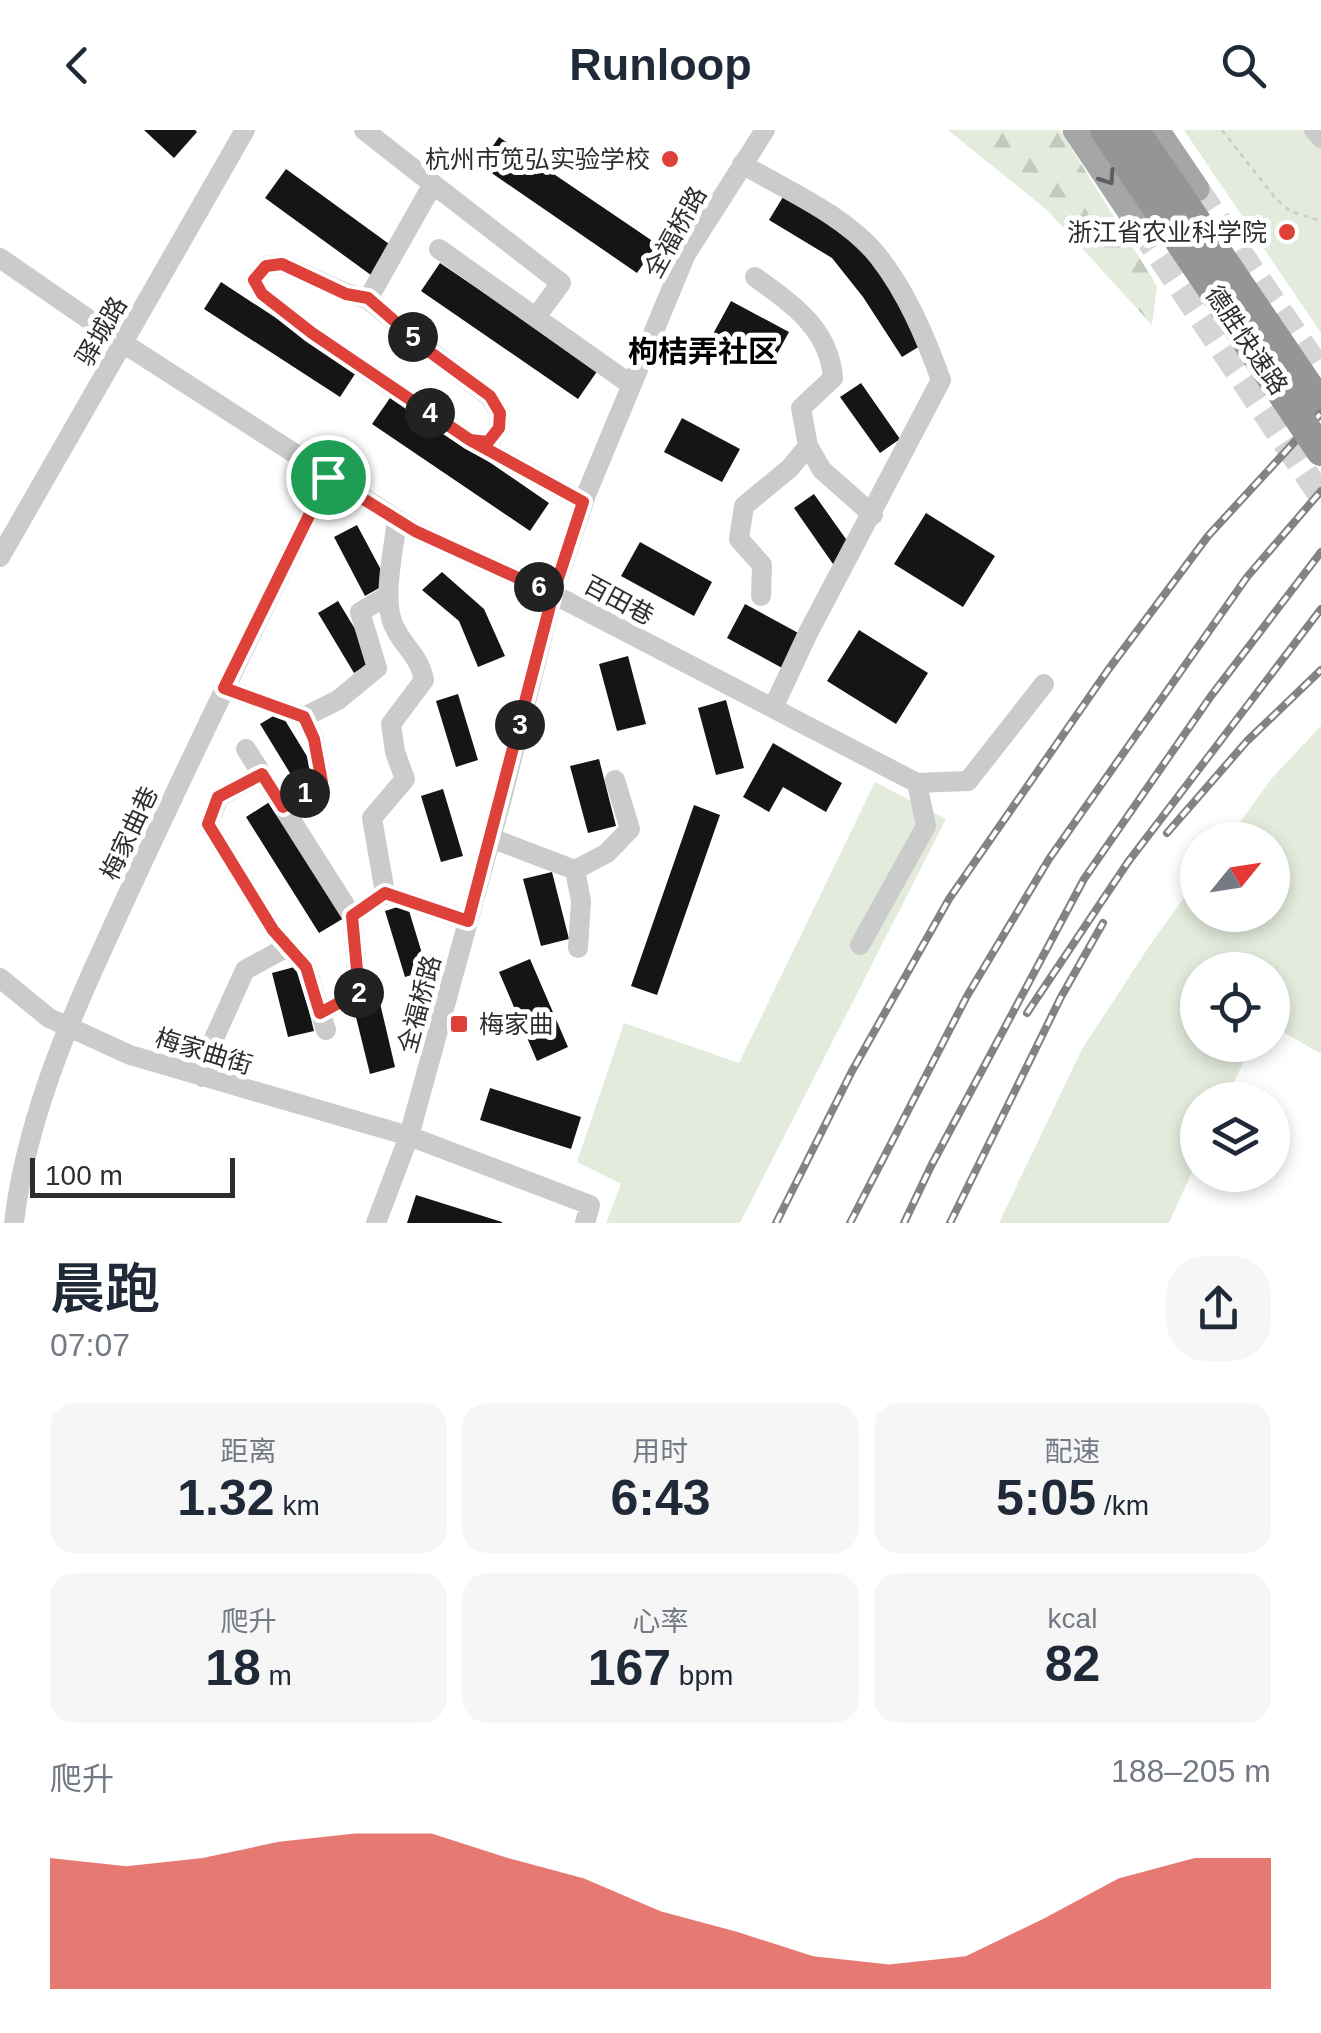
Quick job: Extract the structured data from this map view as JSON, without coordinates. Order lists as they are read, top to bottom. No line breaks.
{"streets":{"highway":["德胜快速路"],"street":["全福桥路","驿城路","百田巷","梅家曲巷","梅家曲街"]},"crossings":[["全福桥路","百田巷"],["全福桥路","梅家曲街"],["驿城路","百田巷"],["百田巷","梅家曲巷"],["梅家曲巷","梅家曲街"]],"districts":["枸桔弄社区"],"places":{"other":["杭州市笕弘实验学校","浙江省农业科学院"],"transit":["梅家曲"]},"scale_bar":"100 m","north":"top right","page":{"header":"Runloop","pins":["5","4","6","3","1","2"],"scale":"100 m","heading":["晨跑","07:07"],"stats":[["距离","1.32 km"],["用时","6:43"],["配速","5:05 /km"],["爬升","18 m"],["心率","167 bpm"],["kcal","82"]],"chart":["爬升","188–205 m"]}}
